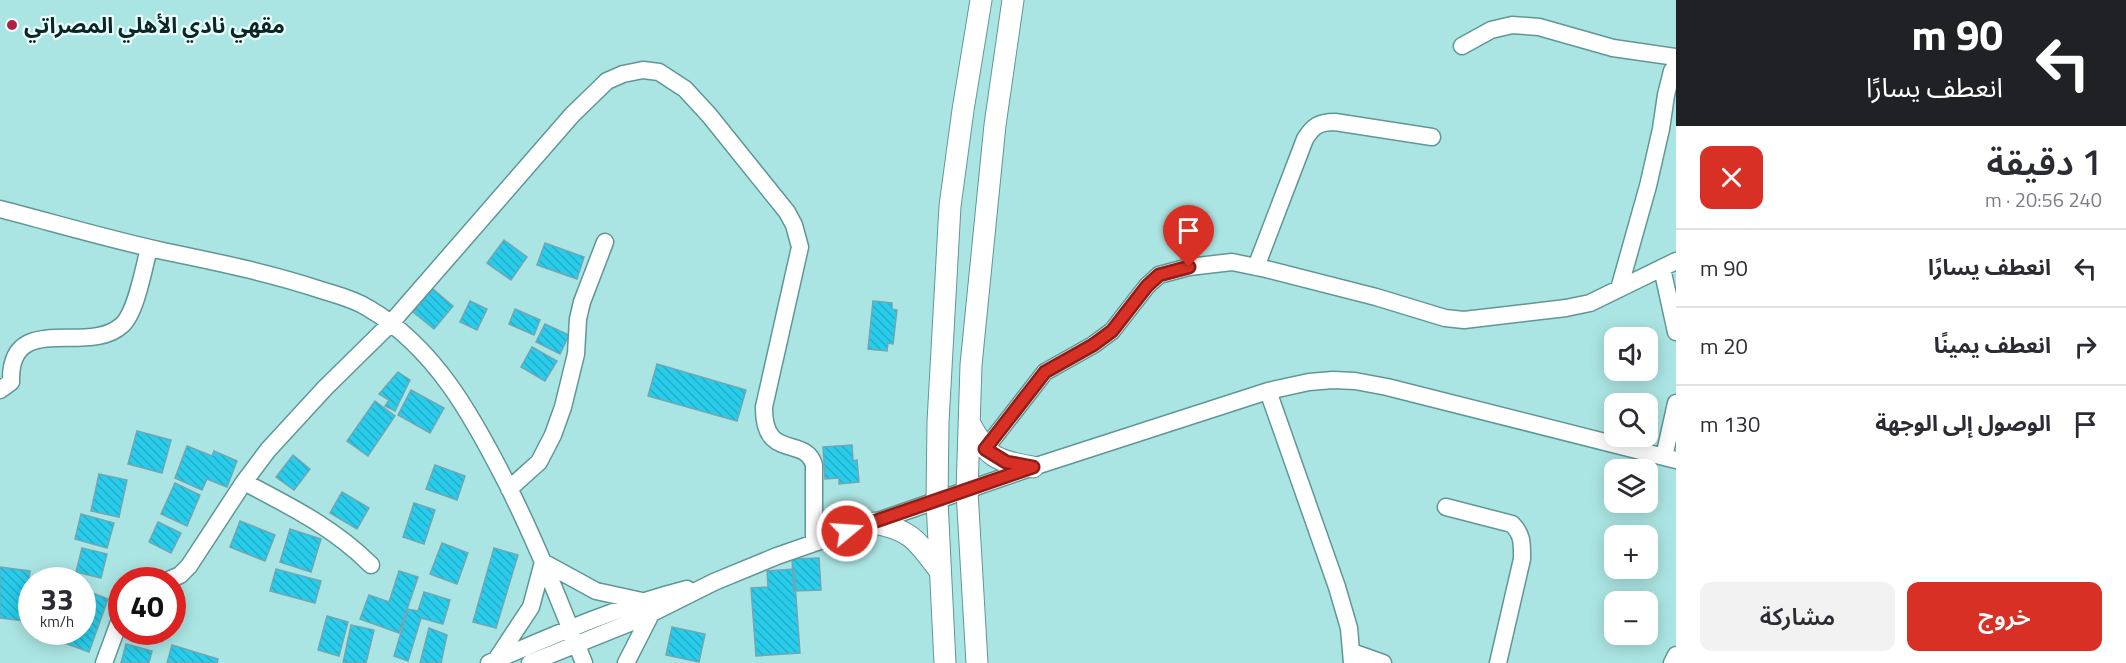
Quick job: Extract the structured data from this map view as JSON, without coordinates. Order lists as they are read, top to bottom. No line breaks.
{"places":["مقهي نادي الأهلي المصراتي"],"page":{"turn":["90 m","انعطف يسارًا"],"heading":["1 دقيقة","240 m · 20:56"],"list":[{"name":"انعطف يسارًا","value":"90 m"},{"name":"انعطف يمينًا","value":"20 m"},{"name":"الوصول إلى الوجهة","value":"130 m"}],"map_buttons":["+","−"],"speed":"33 km/h","limit":"40","buttons":["خروج","مشاركة"]}}
